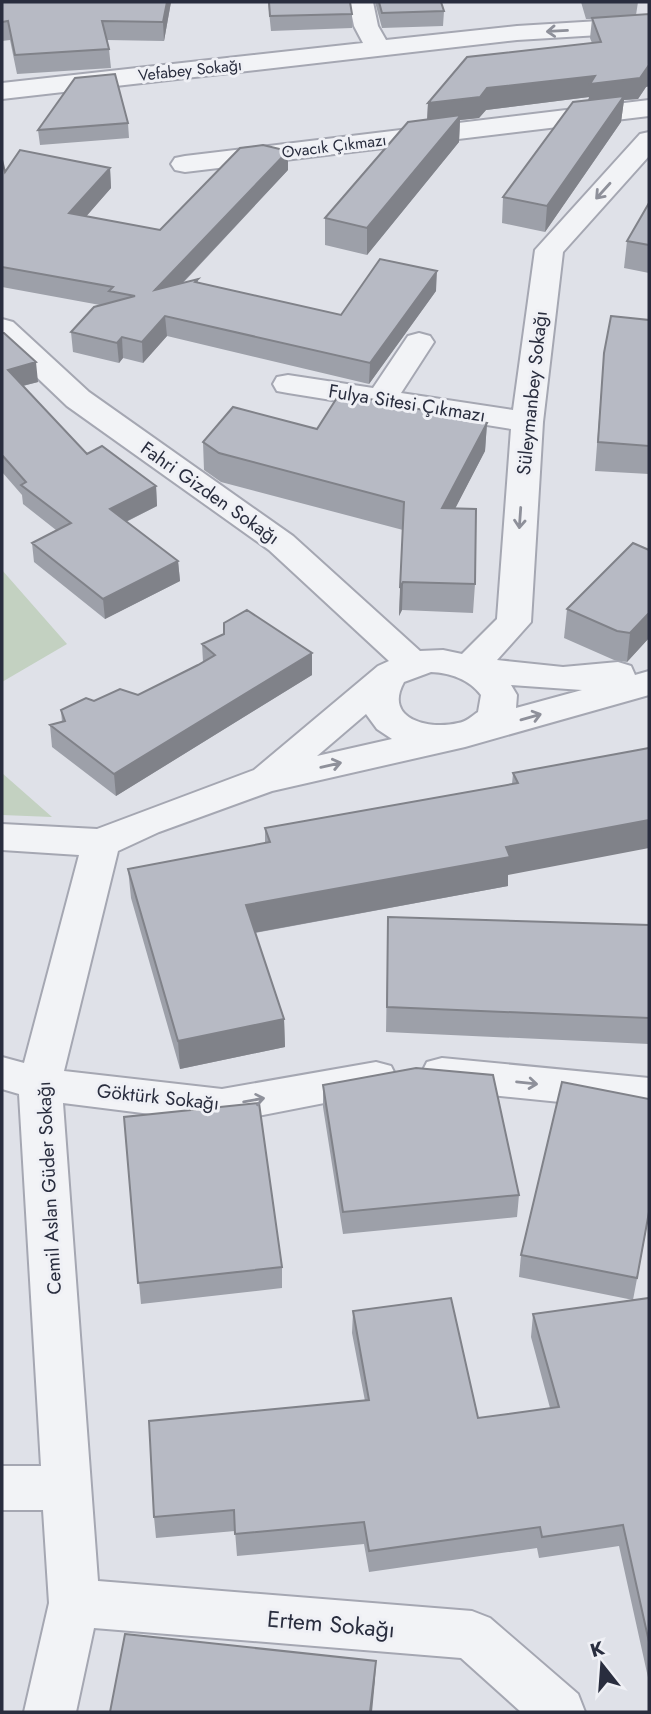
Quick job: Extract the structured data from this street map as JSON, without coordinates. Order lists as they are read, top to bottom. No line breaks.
{"streets":{"street":["Vefabey Sokağı","Ovacık Çıkmazı","Süleymanbey Sokağı","Fulya Sitesi Çıkmazı","Fahri Gizden Sokağı","Göktürk Sokağı","Cemil Aslan Güder Sokağı","Ertem Sokağı"]},"crossings":[["Süleymanbey Sokağı","Fulya Sitesi Çıkmazı"],["Süleymanbey Sokağı","Fahri Gizden Sokağı"],["Göktürk Sokağı","Cemil Aslan Güder Sokağı"],["Cemil Aslan Güder Sokağı","Ertem Sokağı"]],"one_way":["Vefabey Sokağı","Süleymanbey Sokağı"],"north":"top"}
